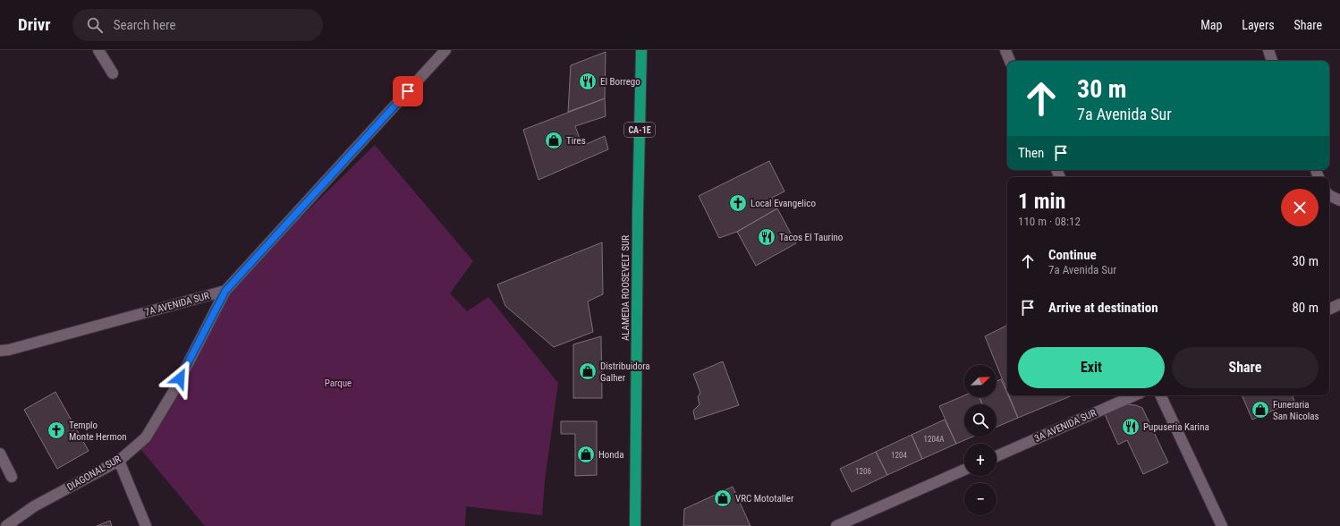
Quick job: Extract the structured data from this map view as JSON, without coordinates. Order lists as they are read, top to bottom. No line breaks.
{"streets":{"highway":["CA-1E","ALAMEDA ROOSEVELT SUR"],"street":["7A AVENIDA SUR","3A AVENIDA SUR","DIAGONAL SUR"]},"crossings":[["7A AVENIDA SUR","DIAGONAL SUR"]],"parks":["Parque"],"places":{"restaurant":["El Borrego","Tacos El Taurino","Pupuseria Karina"],"shop":["Tires","Distribuidora Galher","Funeraria San Nicolas","Honda","VRC Mototaller"],"church":["Local Evangelico","Templo Monte Hermon"]},"house_numbers":["1204A","1204","1206"],"north":"top right","page":{"header":"Drivr","search":"Search here","nav":["Map","Layers","Share"],"turn":["30 m","7a Avenida Sur"],"then":"Then","heading":["1 min","110 m · 08:12"],"list":[{"name":"Continue","note":"7a Avenida Sur","value":"30 m"},{"name":"Arrive at destination","value":"80 m"}],"buttons":["Exit","Share"],"map_buttons":["+","−"]}}
